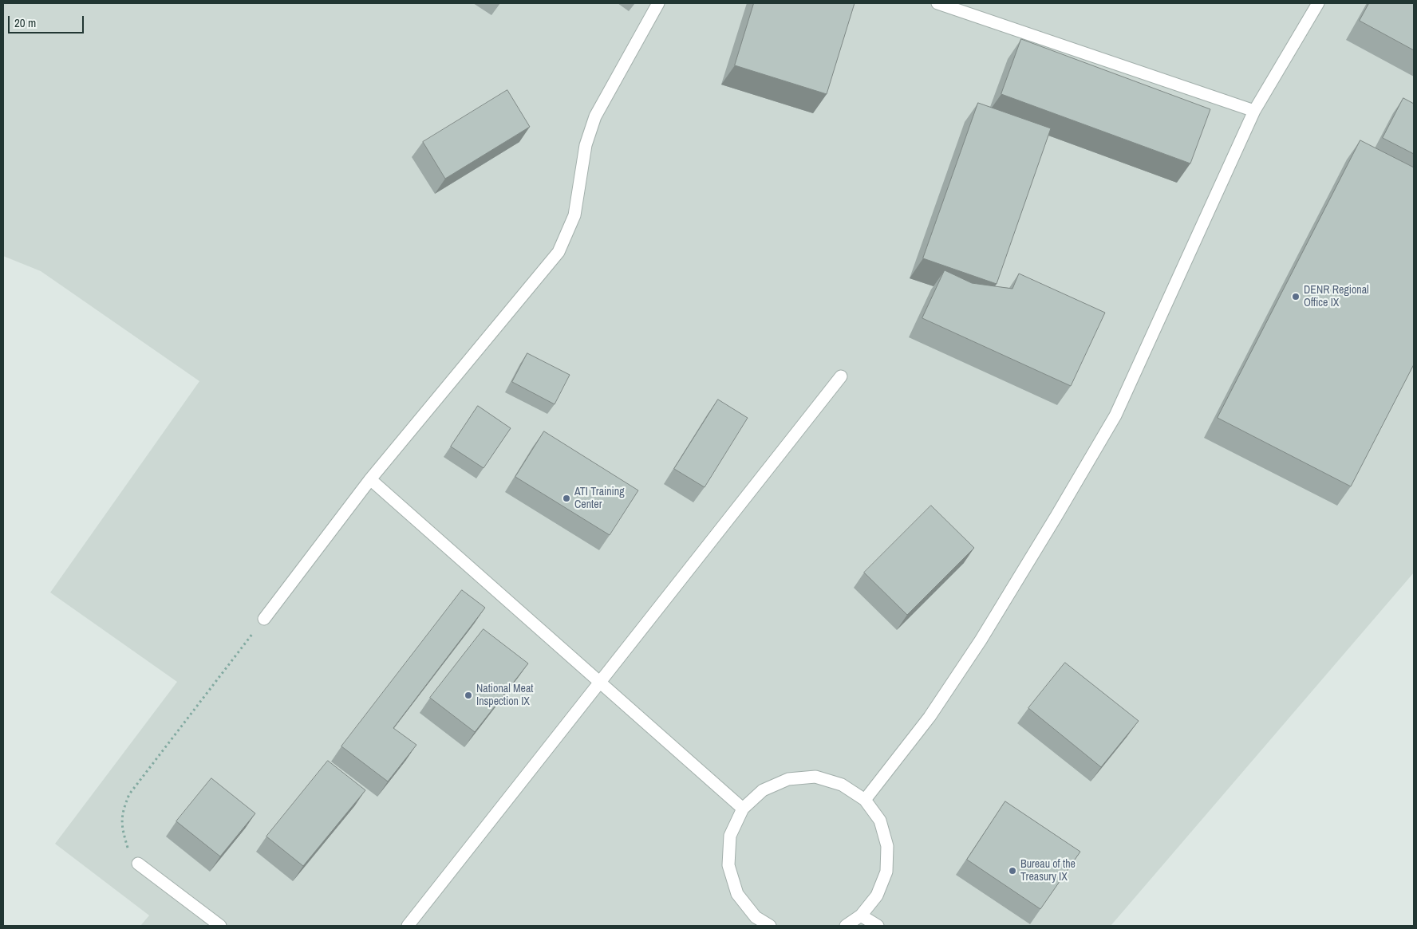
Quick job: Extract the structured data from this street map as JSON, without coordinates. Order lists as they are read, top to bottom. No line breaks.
{"places":["DENR Regional Office IX","ATI Training Center","National Meat Inspection IX","Bureau of the Treasury IX"],"scale_bar":"20 m"}
